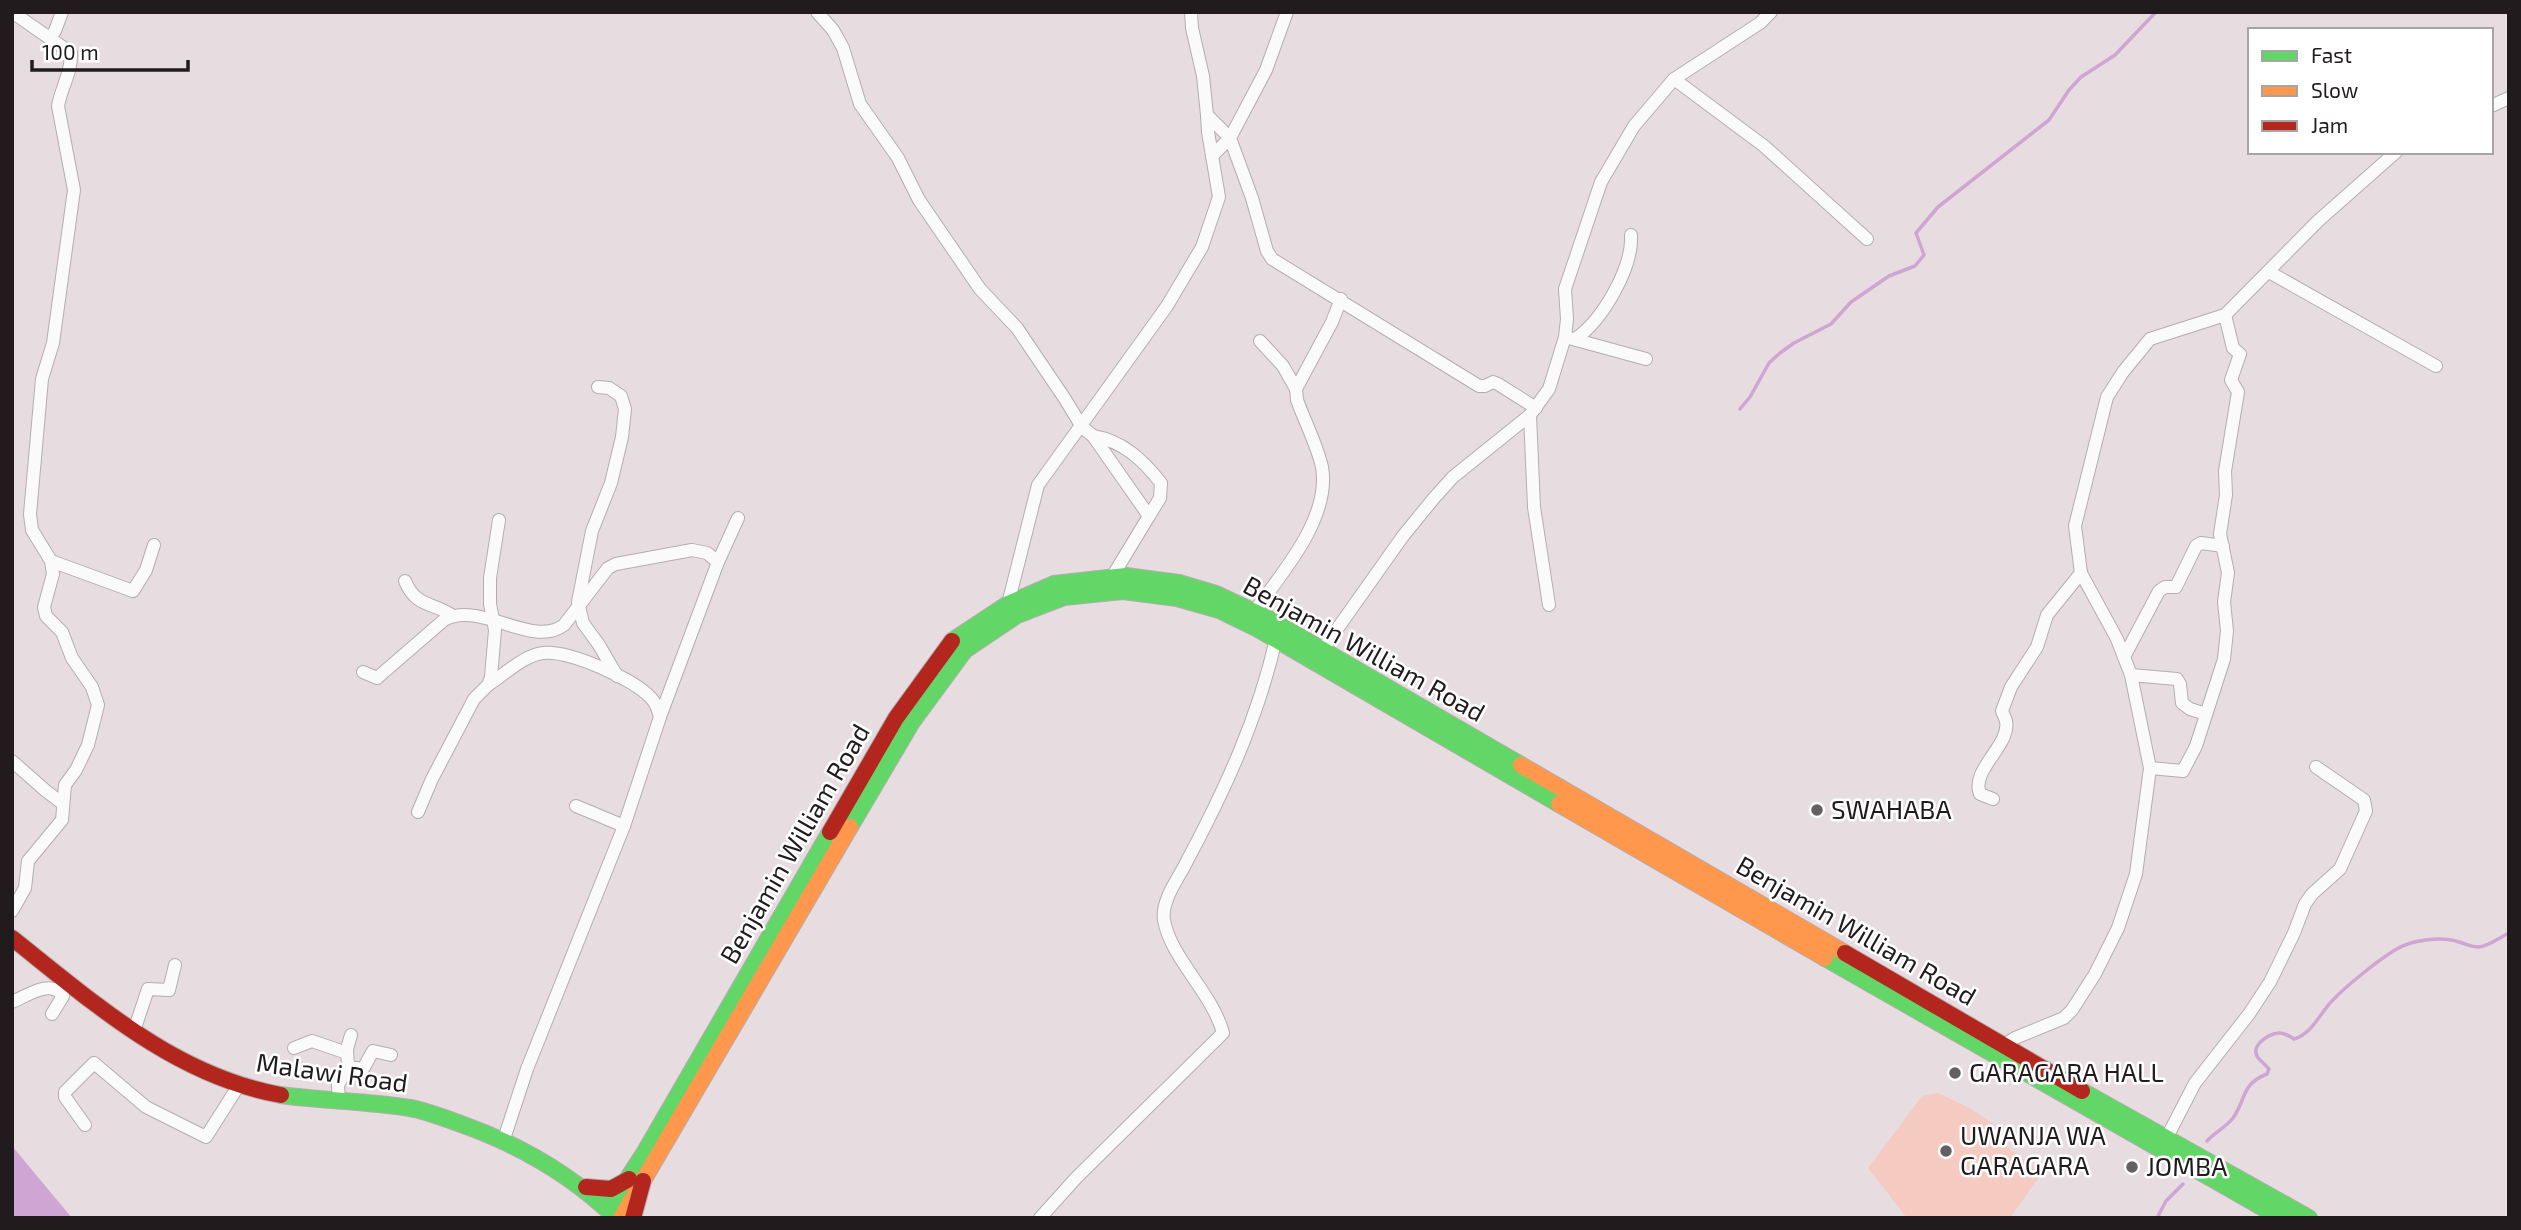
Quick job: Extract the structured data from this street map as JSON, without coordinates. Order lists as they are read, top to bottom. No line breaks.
{"streets":{"main road":["Benjamin William Road","Malawi Road"]},"crossings":[["Benjamin William Road","Malawi Road"]],"places":["SWAHABA","GARAGARA HALL","UWANJA WA GARAGARA","JOMBA"],"legend":["Fast","Slow","Jam"],"scale_bar":"100 m"}
